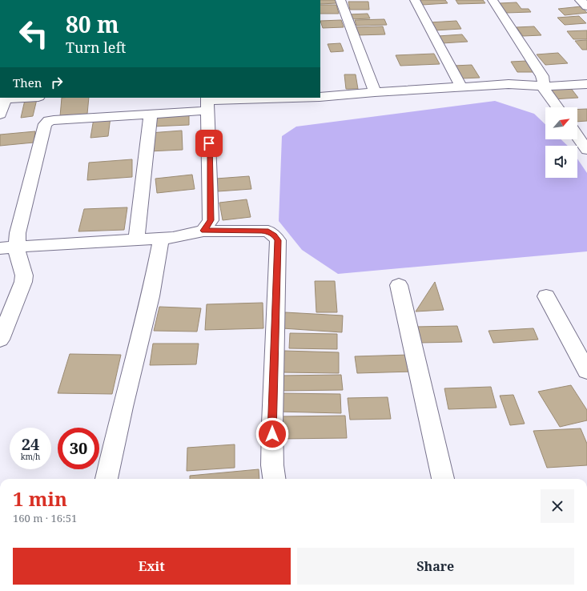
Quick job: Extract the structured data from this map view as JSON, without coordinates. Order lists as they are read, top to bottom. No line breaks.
{"north":"top right","page":{"turn":["80 m","Turn left"],"then":"Then","speed":"24 km/h","limit":"30","heading":["1 min","160 m · 16:51"],"buttons":["Exit","Share"]}}
